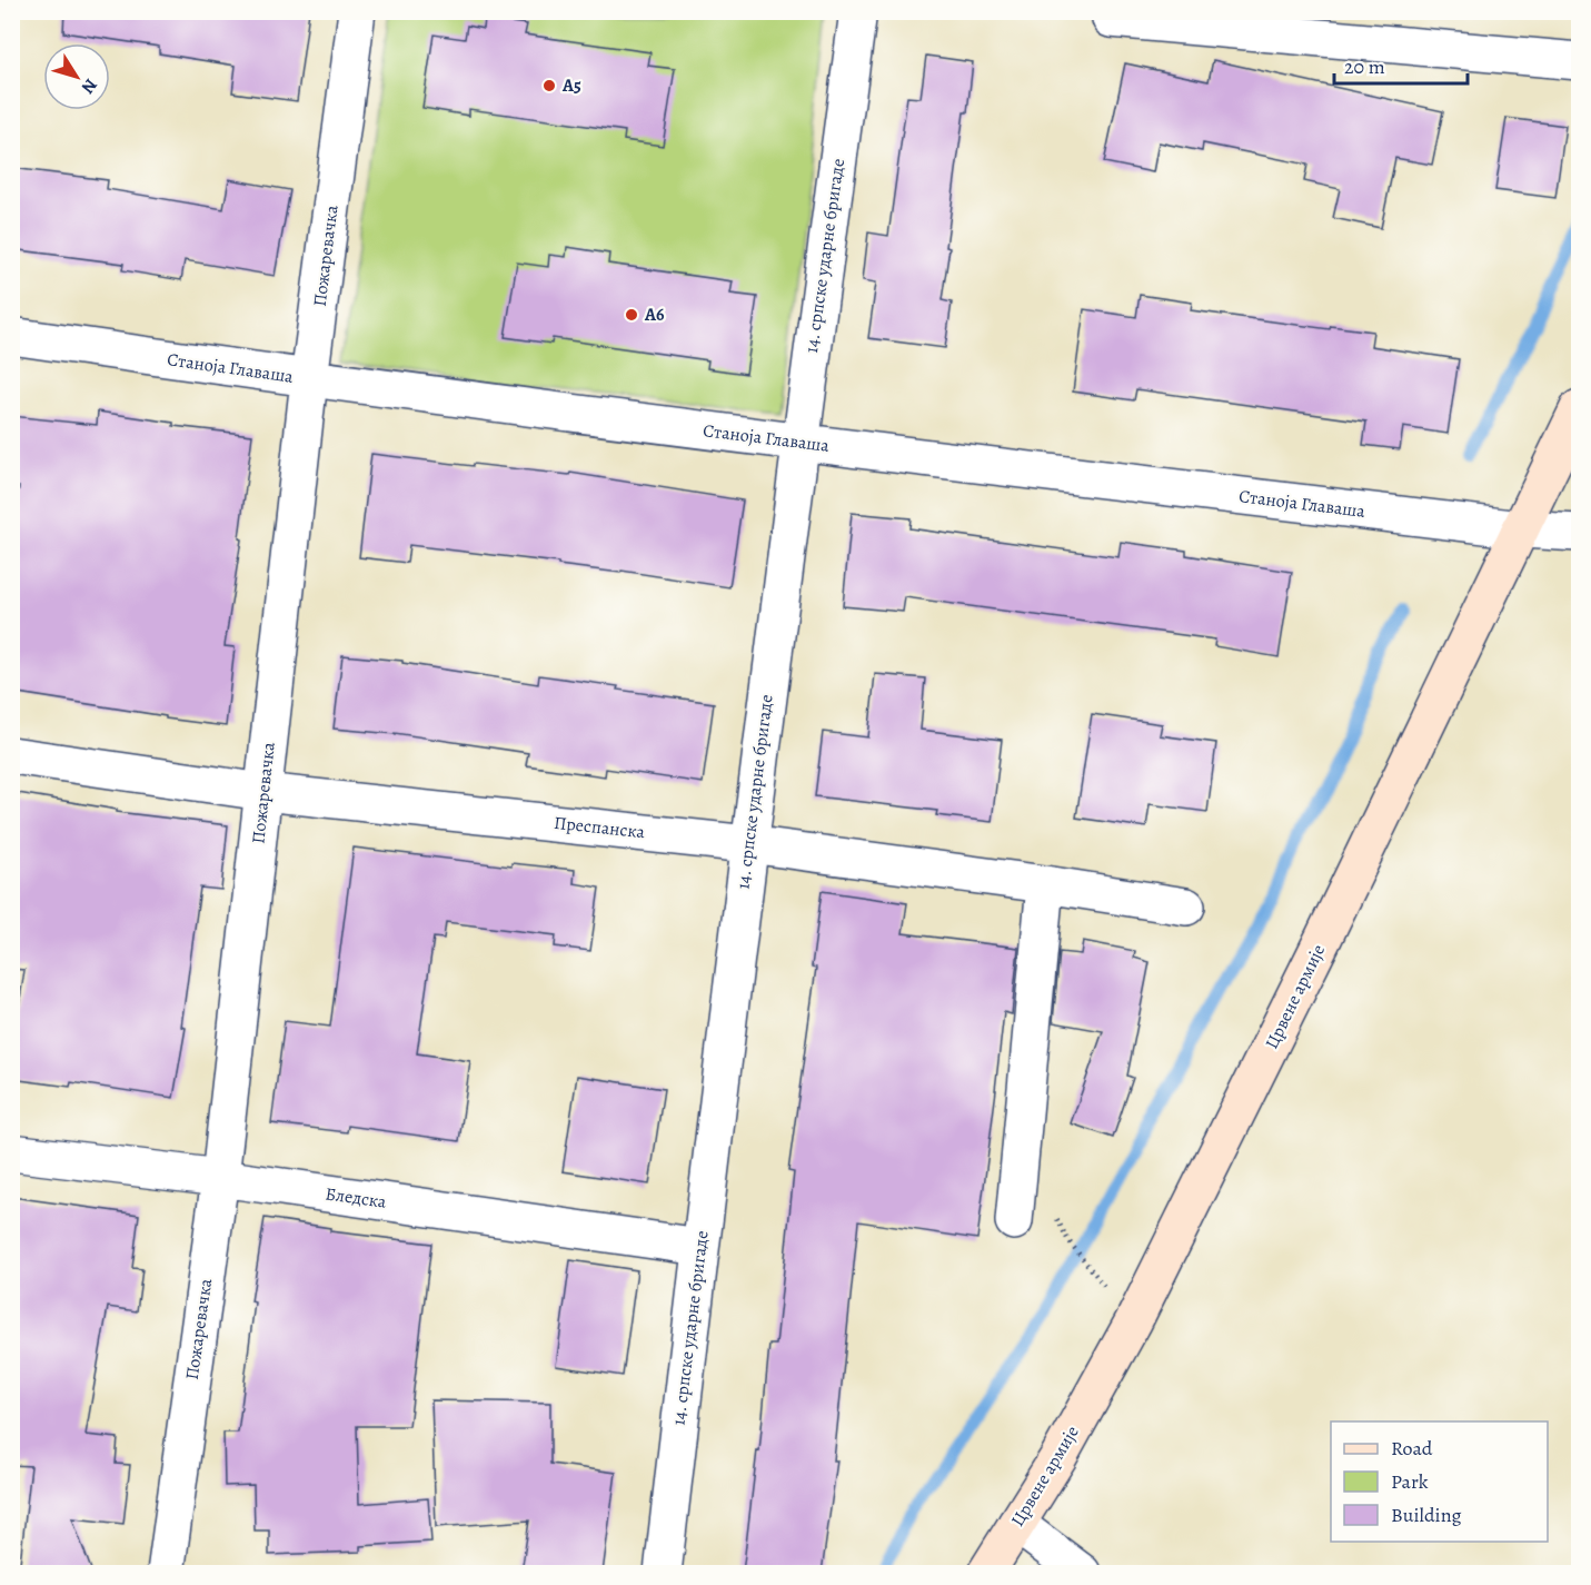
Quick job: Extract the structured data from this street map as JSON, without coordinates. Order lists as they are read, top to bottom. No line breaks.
{"streets":{"main road":["Црвене армије"],"street":["Пожаревачка","14. српске ударне бригаде","Станоја Главаша","Преспанска","Бледска"]},"crossings":[["Пожаревачка","Станоја Главаша"],["Пожаревачка","Преспанска"],["Пожаревачка","Бледска"],["14. српске ударне бригаде","Станоја Главаша"],["14. српске ударне бригаде","Преспанска"],["14. српске ударне бригаде","Бледска"],["Станоја Главаша","Црвене армије"]],"places":["A5","A6"],"legend":["Road","Park","Building"],"scale_bar":"20 m","north":"bottom right"}
